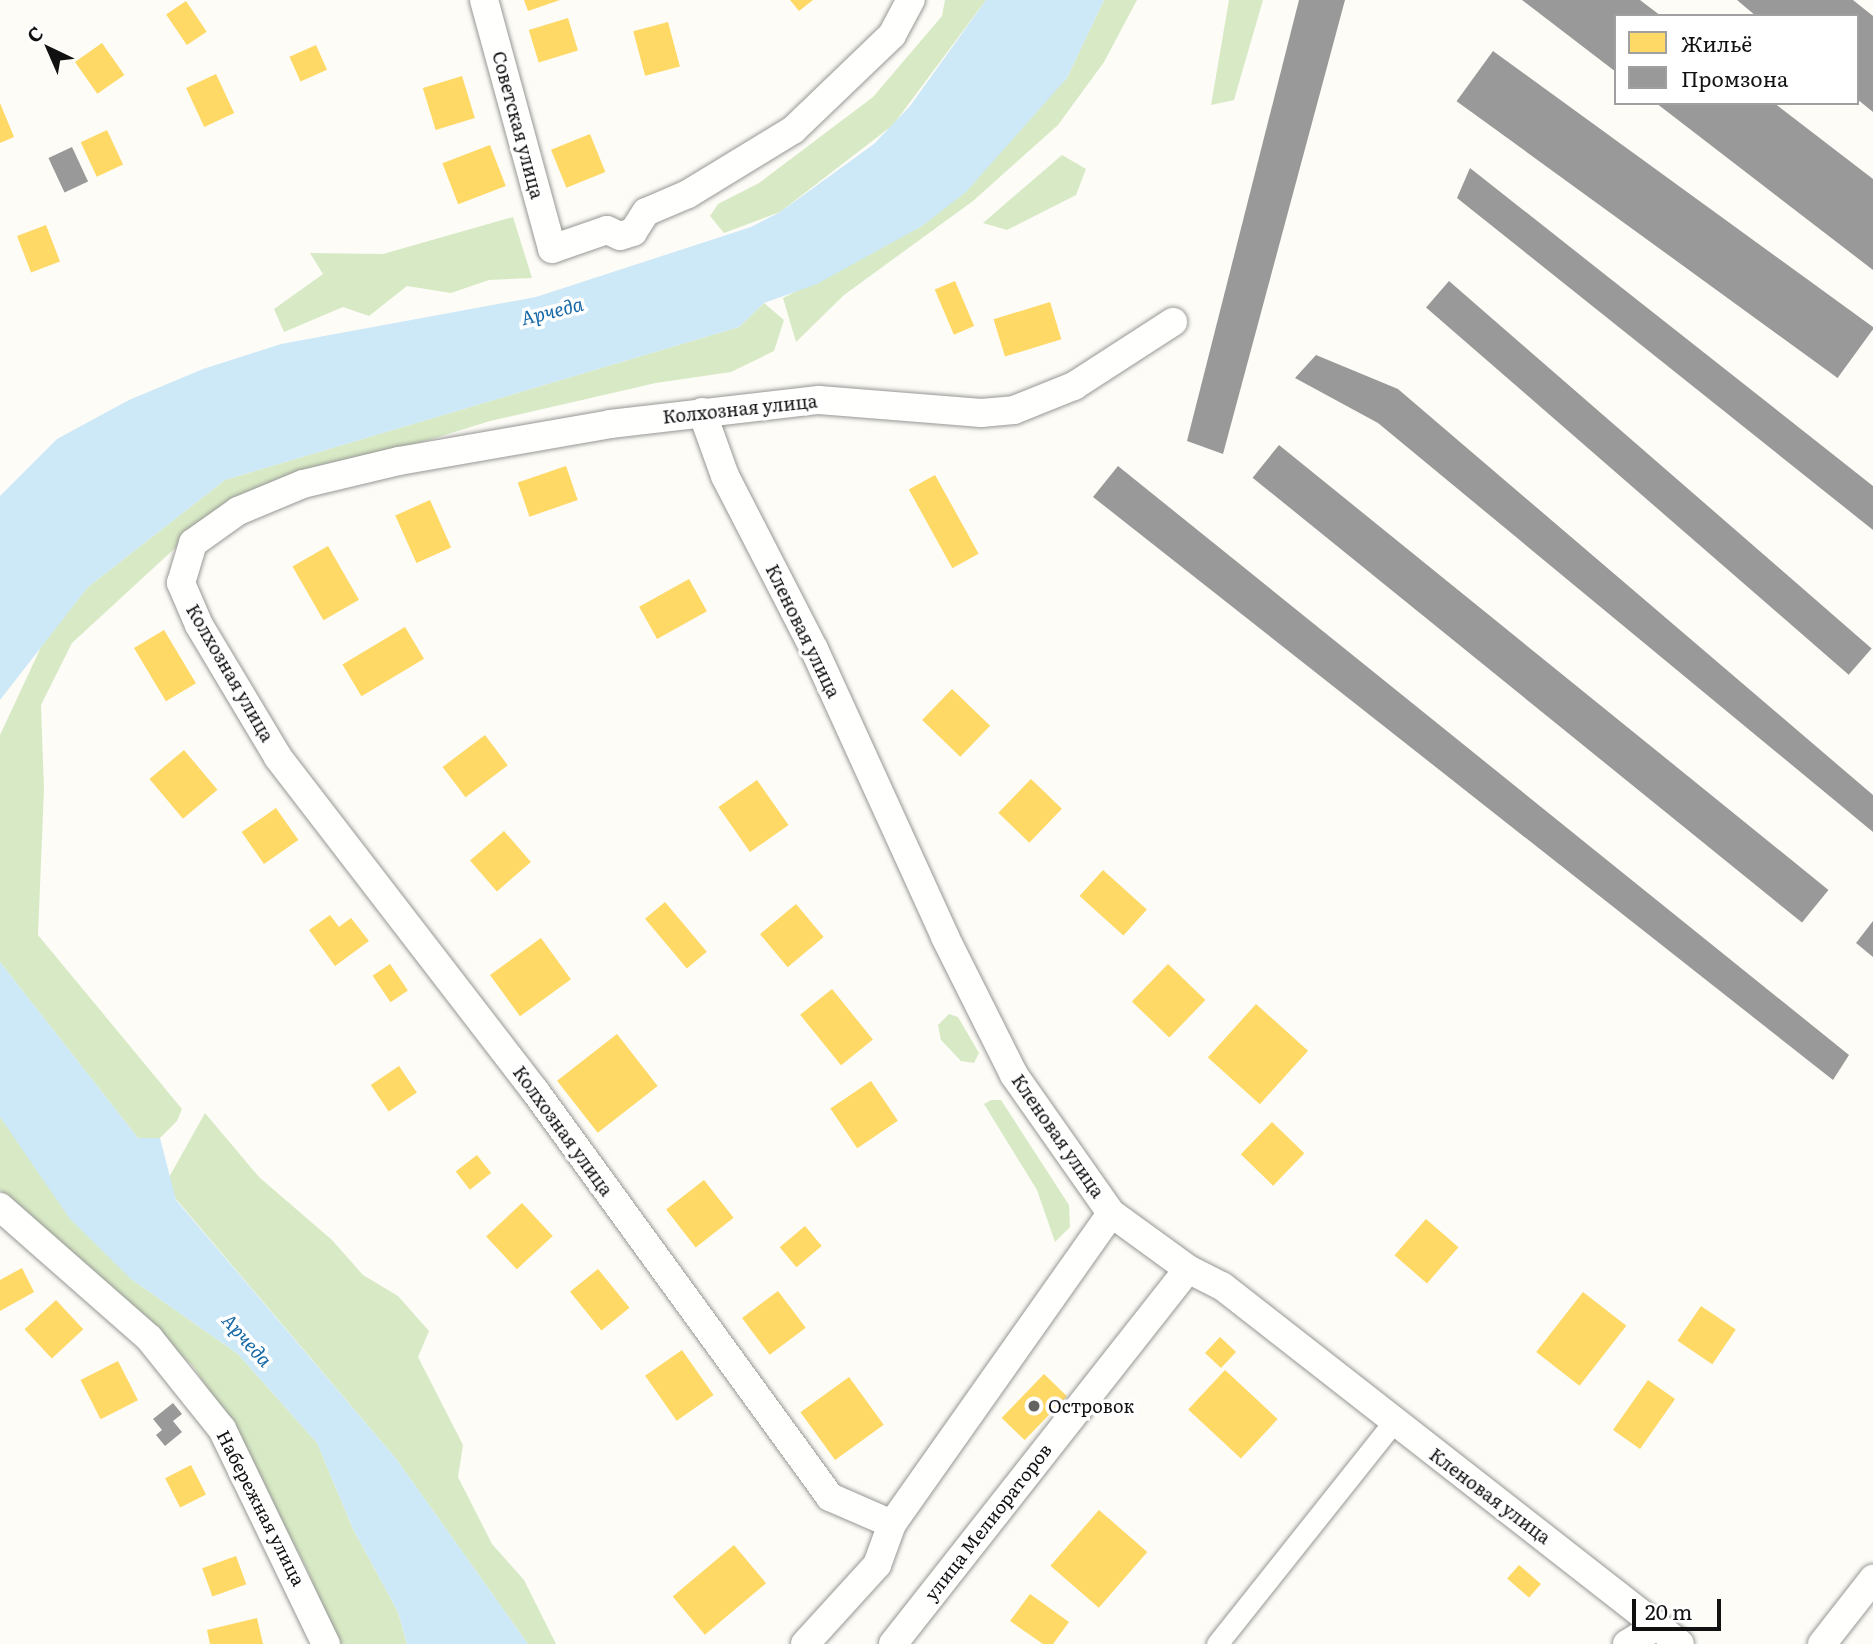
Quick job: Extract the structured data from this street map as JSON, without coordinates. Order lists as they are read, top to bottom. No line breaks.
{"streets":{"street":["Советская улица","Колхозная улица","Кленовая улица","Набережная улица","улица Мелиораторов"]},"crossings":[["Колхозная улица","Кленовая улица"],["Кленовая улица","улица Мелиораторов"]],"water":["Арчеда"],"places":["Островок"],"legend":["Жильё","Промзона"],"scale_bar":"20 m","north":"top left"}
